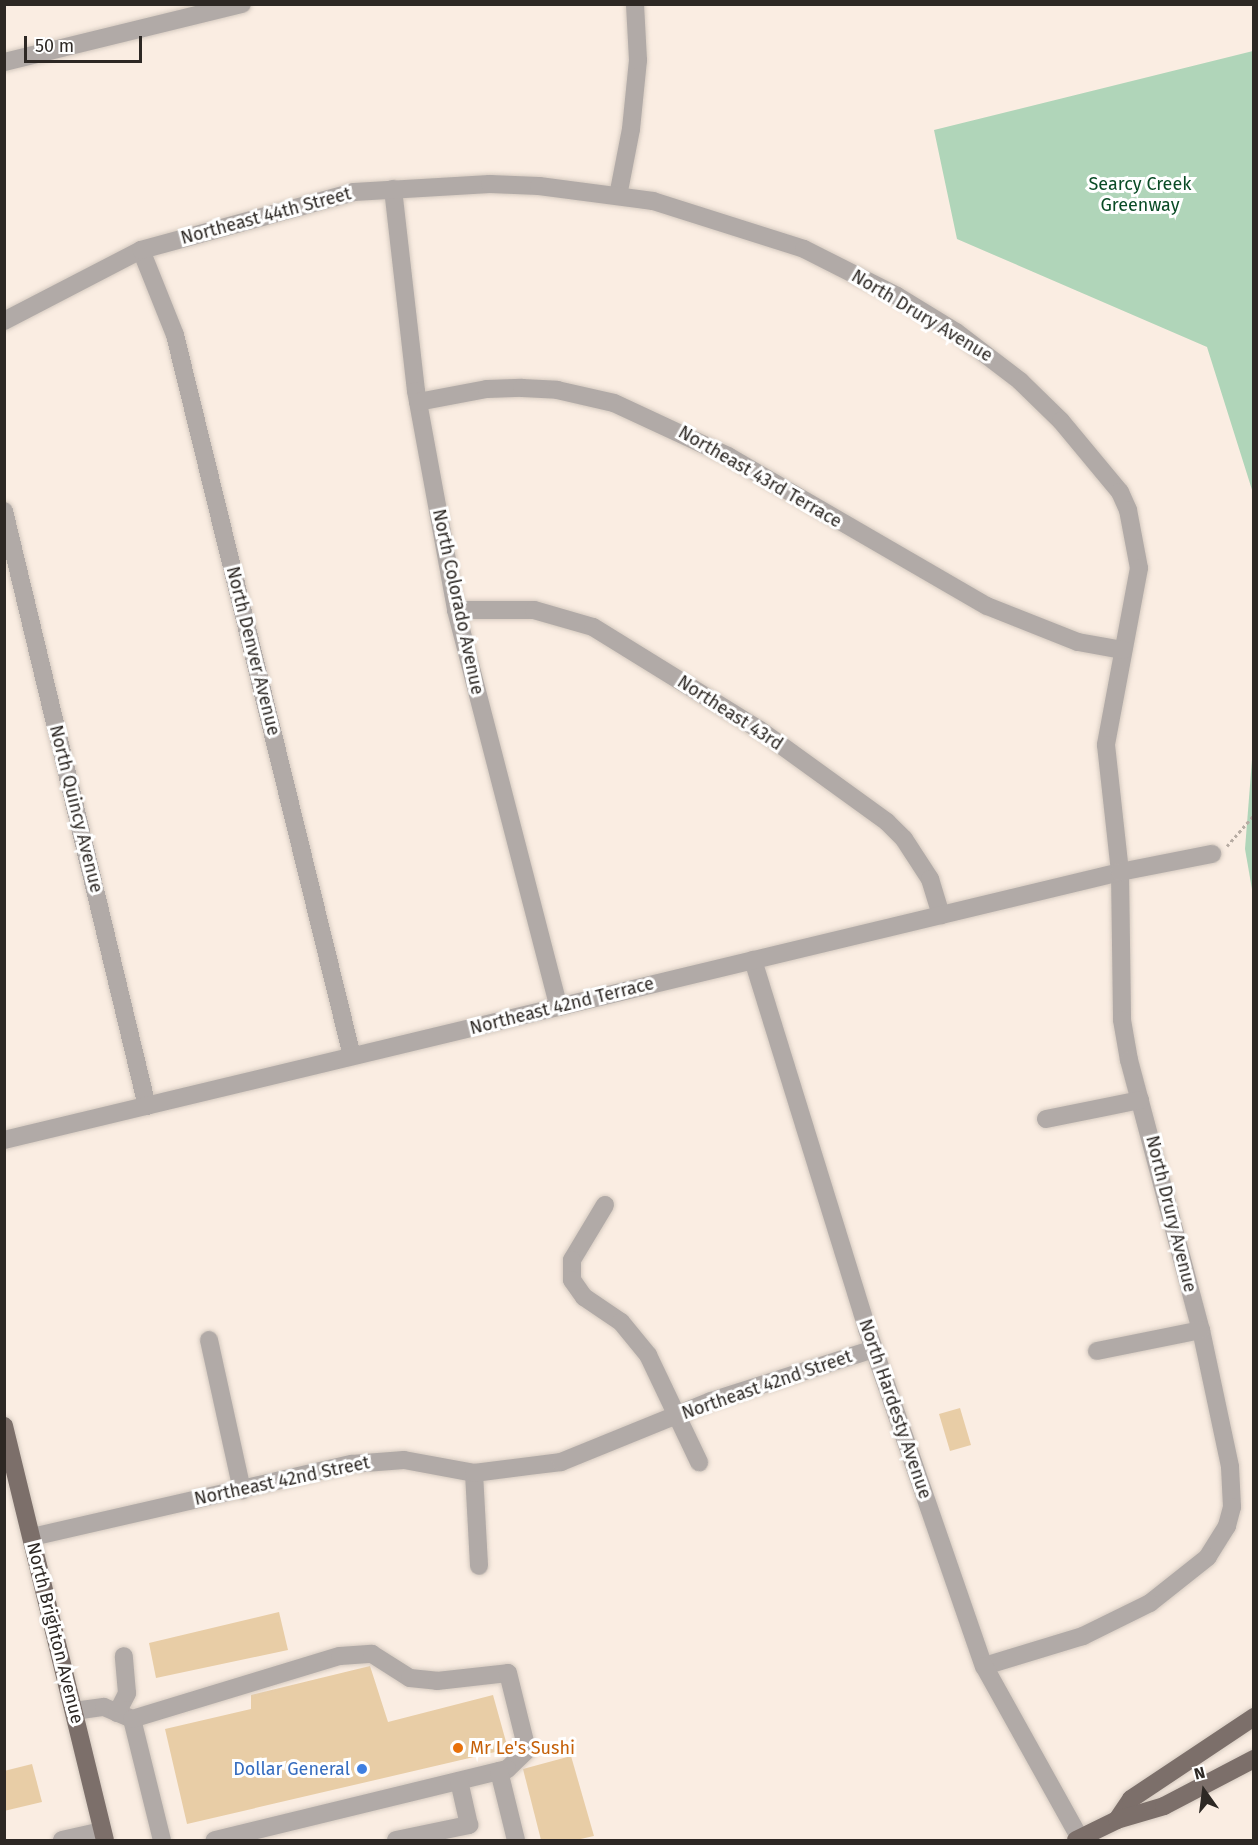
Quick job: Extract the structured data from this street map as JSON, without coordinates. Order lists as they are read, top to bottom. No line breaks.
{"streets":{"main road":["North Brighton Avenue"],"street":["Northeast 44th Street","North Drury Avenue","Northeast 43rd Terrace","North Colorado Avenue","North Denver Avenue","Northeast 43rd","North Quincy Avenue","Northeast 42nd Terrace","Northeast 42nd Street","North Hardesty Avenue"]},"crossings":[["Northeast 44th Street","North Drury Avenue"],["Northeast 44th Street","North Colorado Avenue"],["Northeast 44th Street","North Denver Avenue"],["North Drury Avenue","Northeast 43rd Terrace"],["North Drury Avenue","Northeast 42nd Terrace"],["North Drury Avenue","North Hardesty Avenue"],["Northeast 43rd Terrace","North Colorado Avenue"],["North Colorado Avenue","Northeast 43rd"],["North Colorado Avenue","Northeast 42nd Terrace"],["North Denver Avenue","Northeast 42nd Terrace"],["Northeast 43rd","Northeast 42nd Terrace"],["North Quincy Avenue","Northeast 42nd Terrace"],["Northeast 42nd Terrace","North Hardesty Avenue"],["Northeast 42nd Street","North Hardesty Avenue"],["Northeast 42nd Street","North Brighton Avenue"]],"parks":["Searcy Creek Greenway"],"places":["Mr Le's Sushi","Dollar General"],"scale_bar":"50 m","north":"top"}
